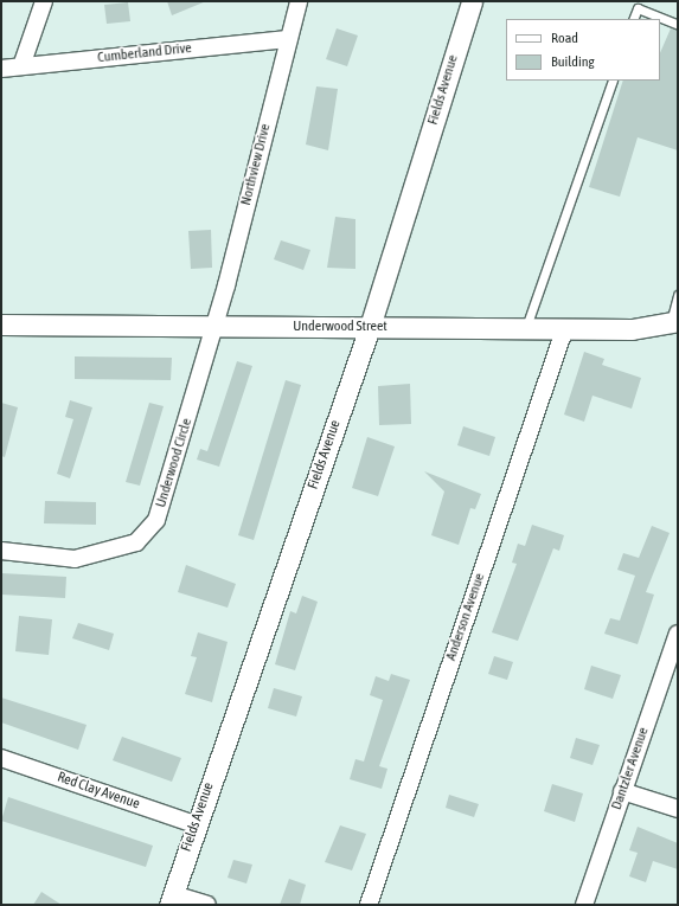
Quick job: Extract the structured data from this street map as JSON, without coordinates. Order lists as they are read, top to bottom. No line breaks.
{"streets":{"street":["Cumberland Drive","Fields Avenue","Northview Drive","Underwood Street","Underwood Circle","Anderson Avenue","Dantzler Avenue","Red Clay Avenue"]},"crossings":[["Cumberland Drive","Northview Drive"],["Fields Avenue","Underwood Street"],["Fields Avenue","Red Clay Avenue"],["Northview Drive","Underwood Street"],["Northview Drive","Underwood Circle"],["Underwood Street","Underwood Circle"],["Underwood Street","Anderson Avenue"]],"legend":["Road","Building"]}
